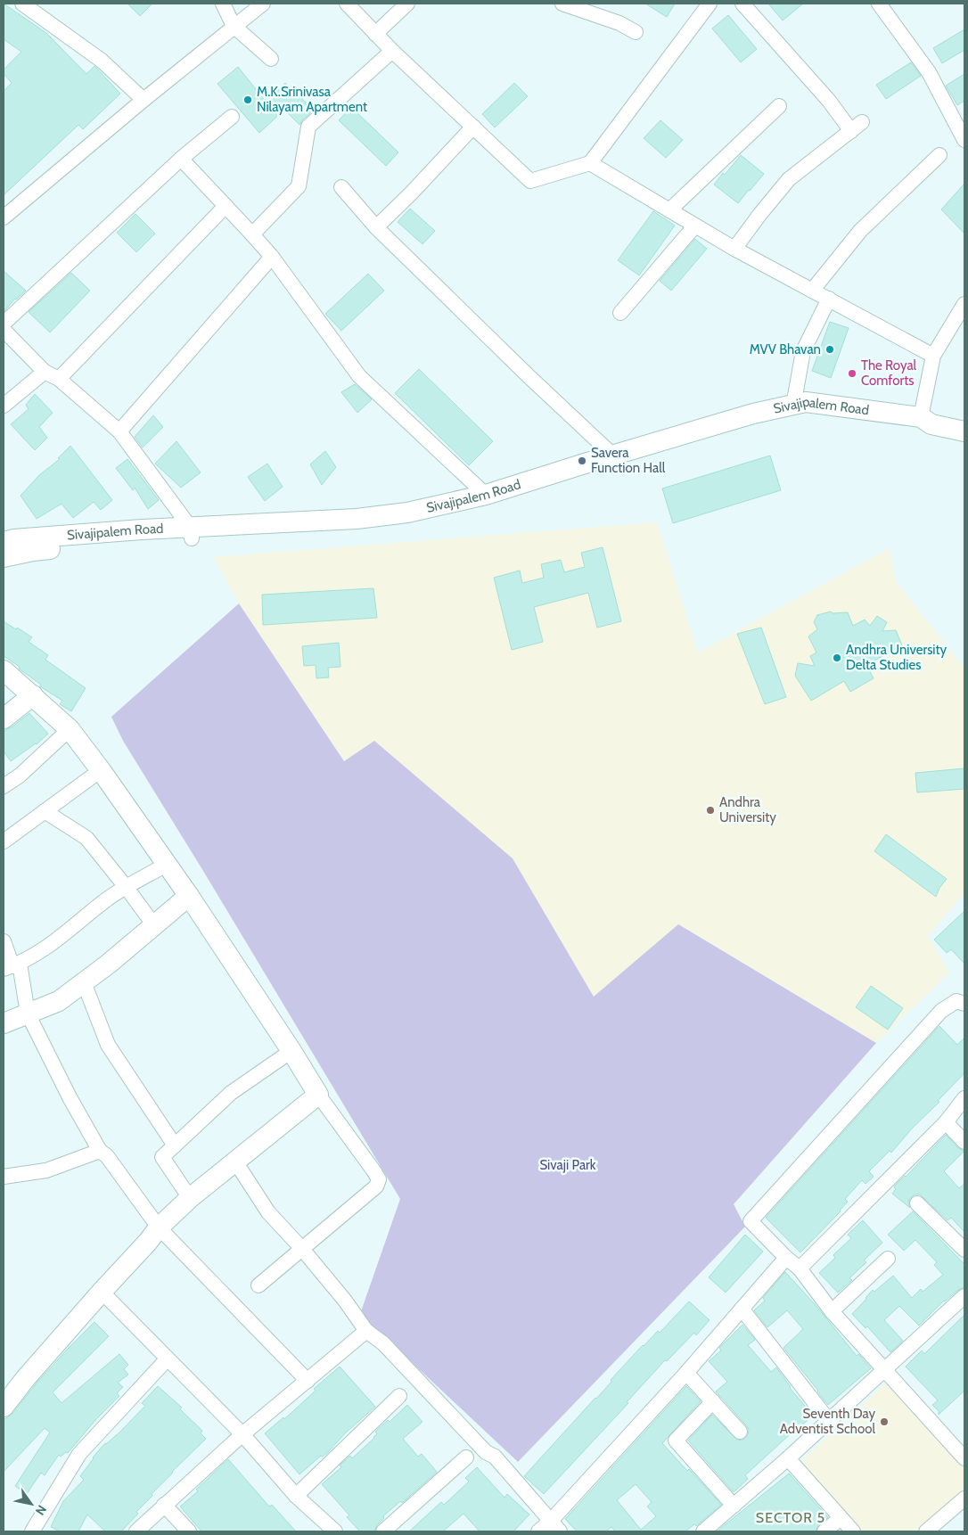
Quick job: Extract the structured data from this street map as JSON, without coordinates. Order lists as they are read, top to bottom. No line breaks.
{"streets":{"main road":["Sivajipalem Road"]},"districts":["SECTOR 5"],"parks":["Sivaji Park"],"places":["M.K.Srinivasa Nilayam Apartment","MVV Bhavan","The Royal Comforts","Savera Function Hall","Andhra University Delta Studies","Andhra University","Seventh Day Adventist School"],"north":"bottom right"}
